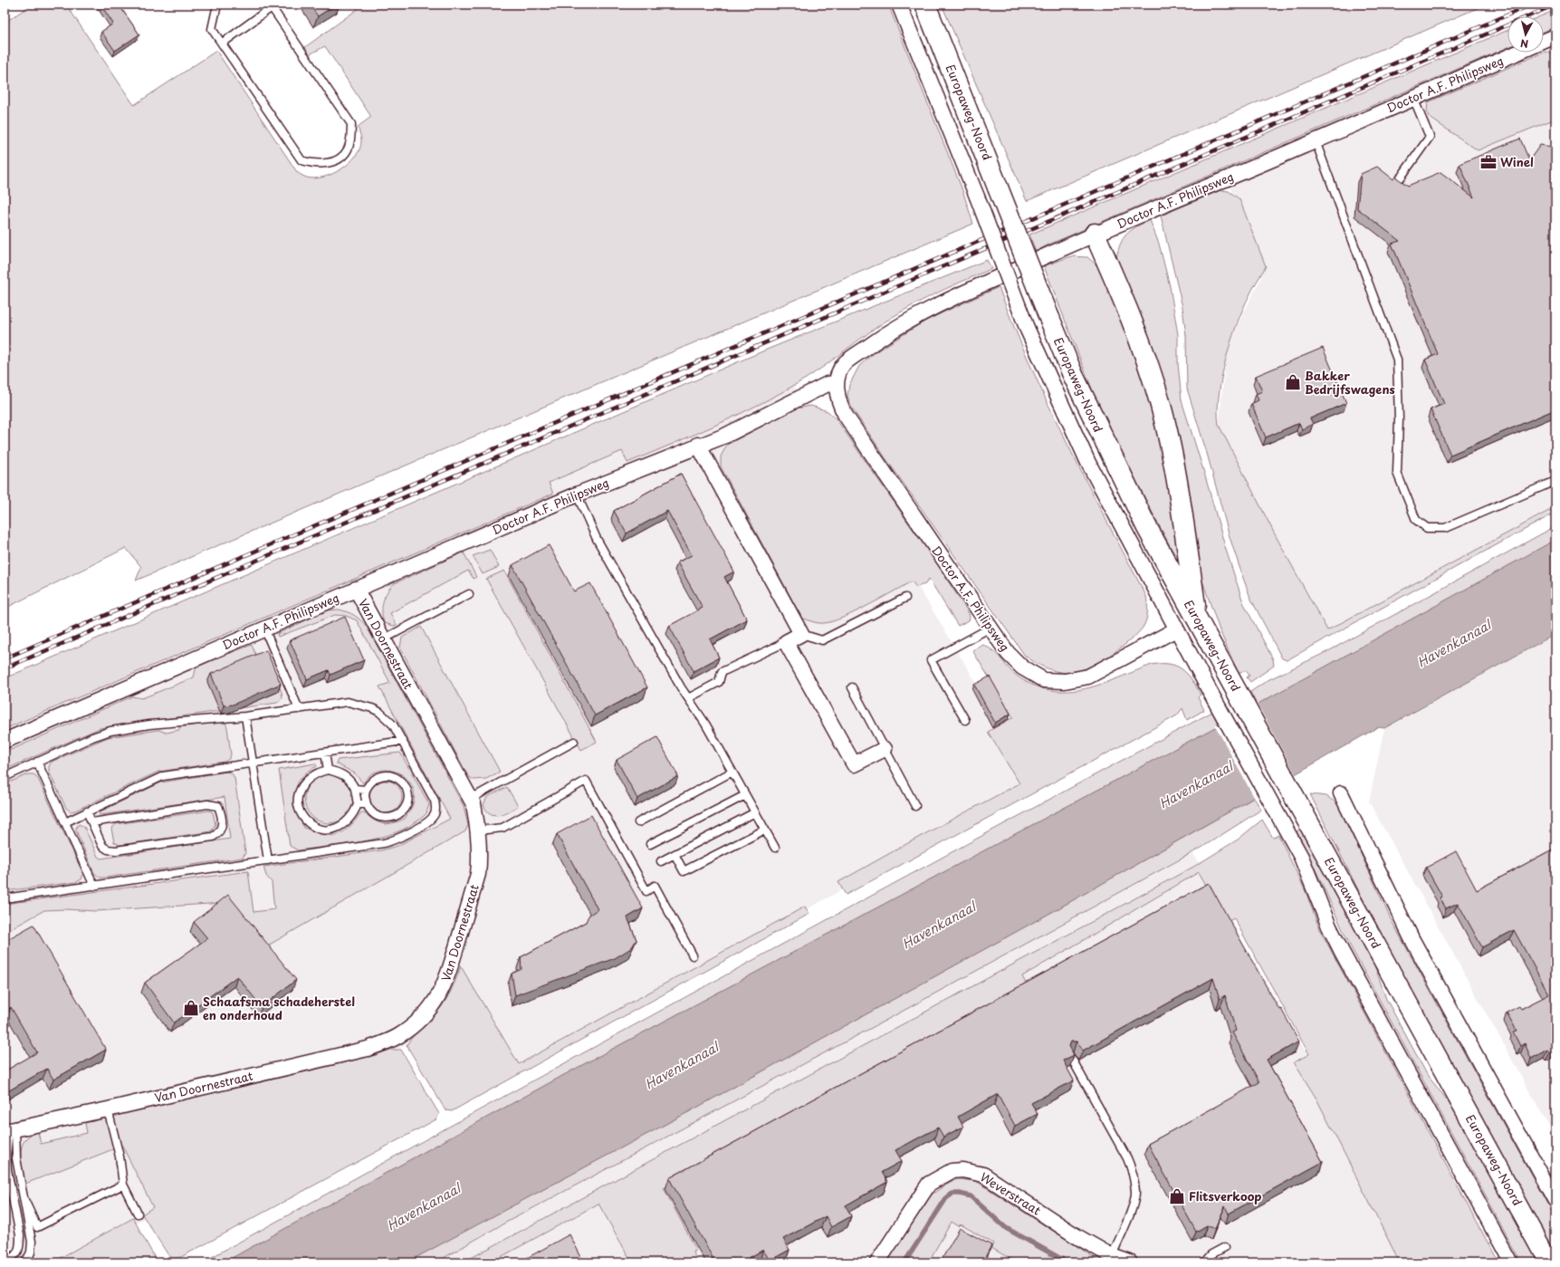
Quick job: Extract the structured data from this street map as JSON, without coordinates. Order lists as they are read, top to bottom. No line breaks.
{"streets":{"main road":["Europaweg-Noord"],"street":["Doctor A.F. Philipsweg","Van Doornestraat","Weverstraat"]},"crossings":[["Doctor A.F. Philipsweg","Europaweg-Noord"],["Doctor A.F. Philipsweg","Van Doornestraat"]],"water":["Havenkanaal"],"places":{"office":["Winel"],"shop":["Bakker Bedrijfswagens","Schaafsma schadeherstel en onderhoud","Flitsverkoop"]},"north":"bottom"}
